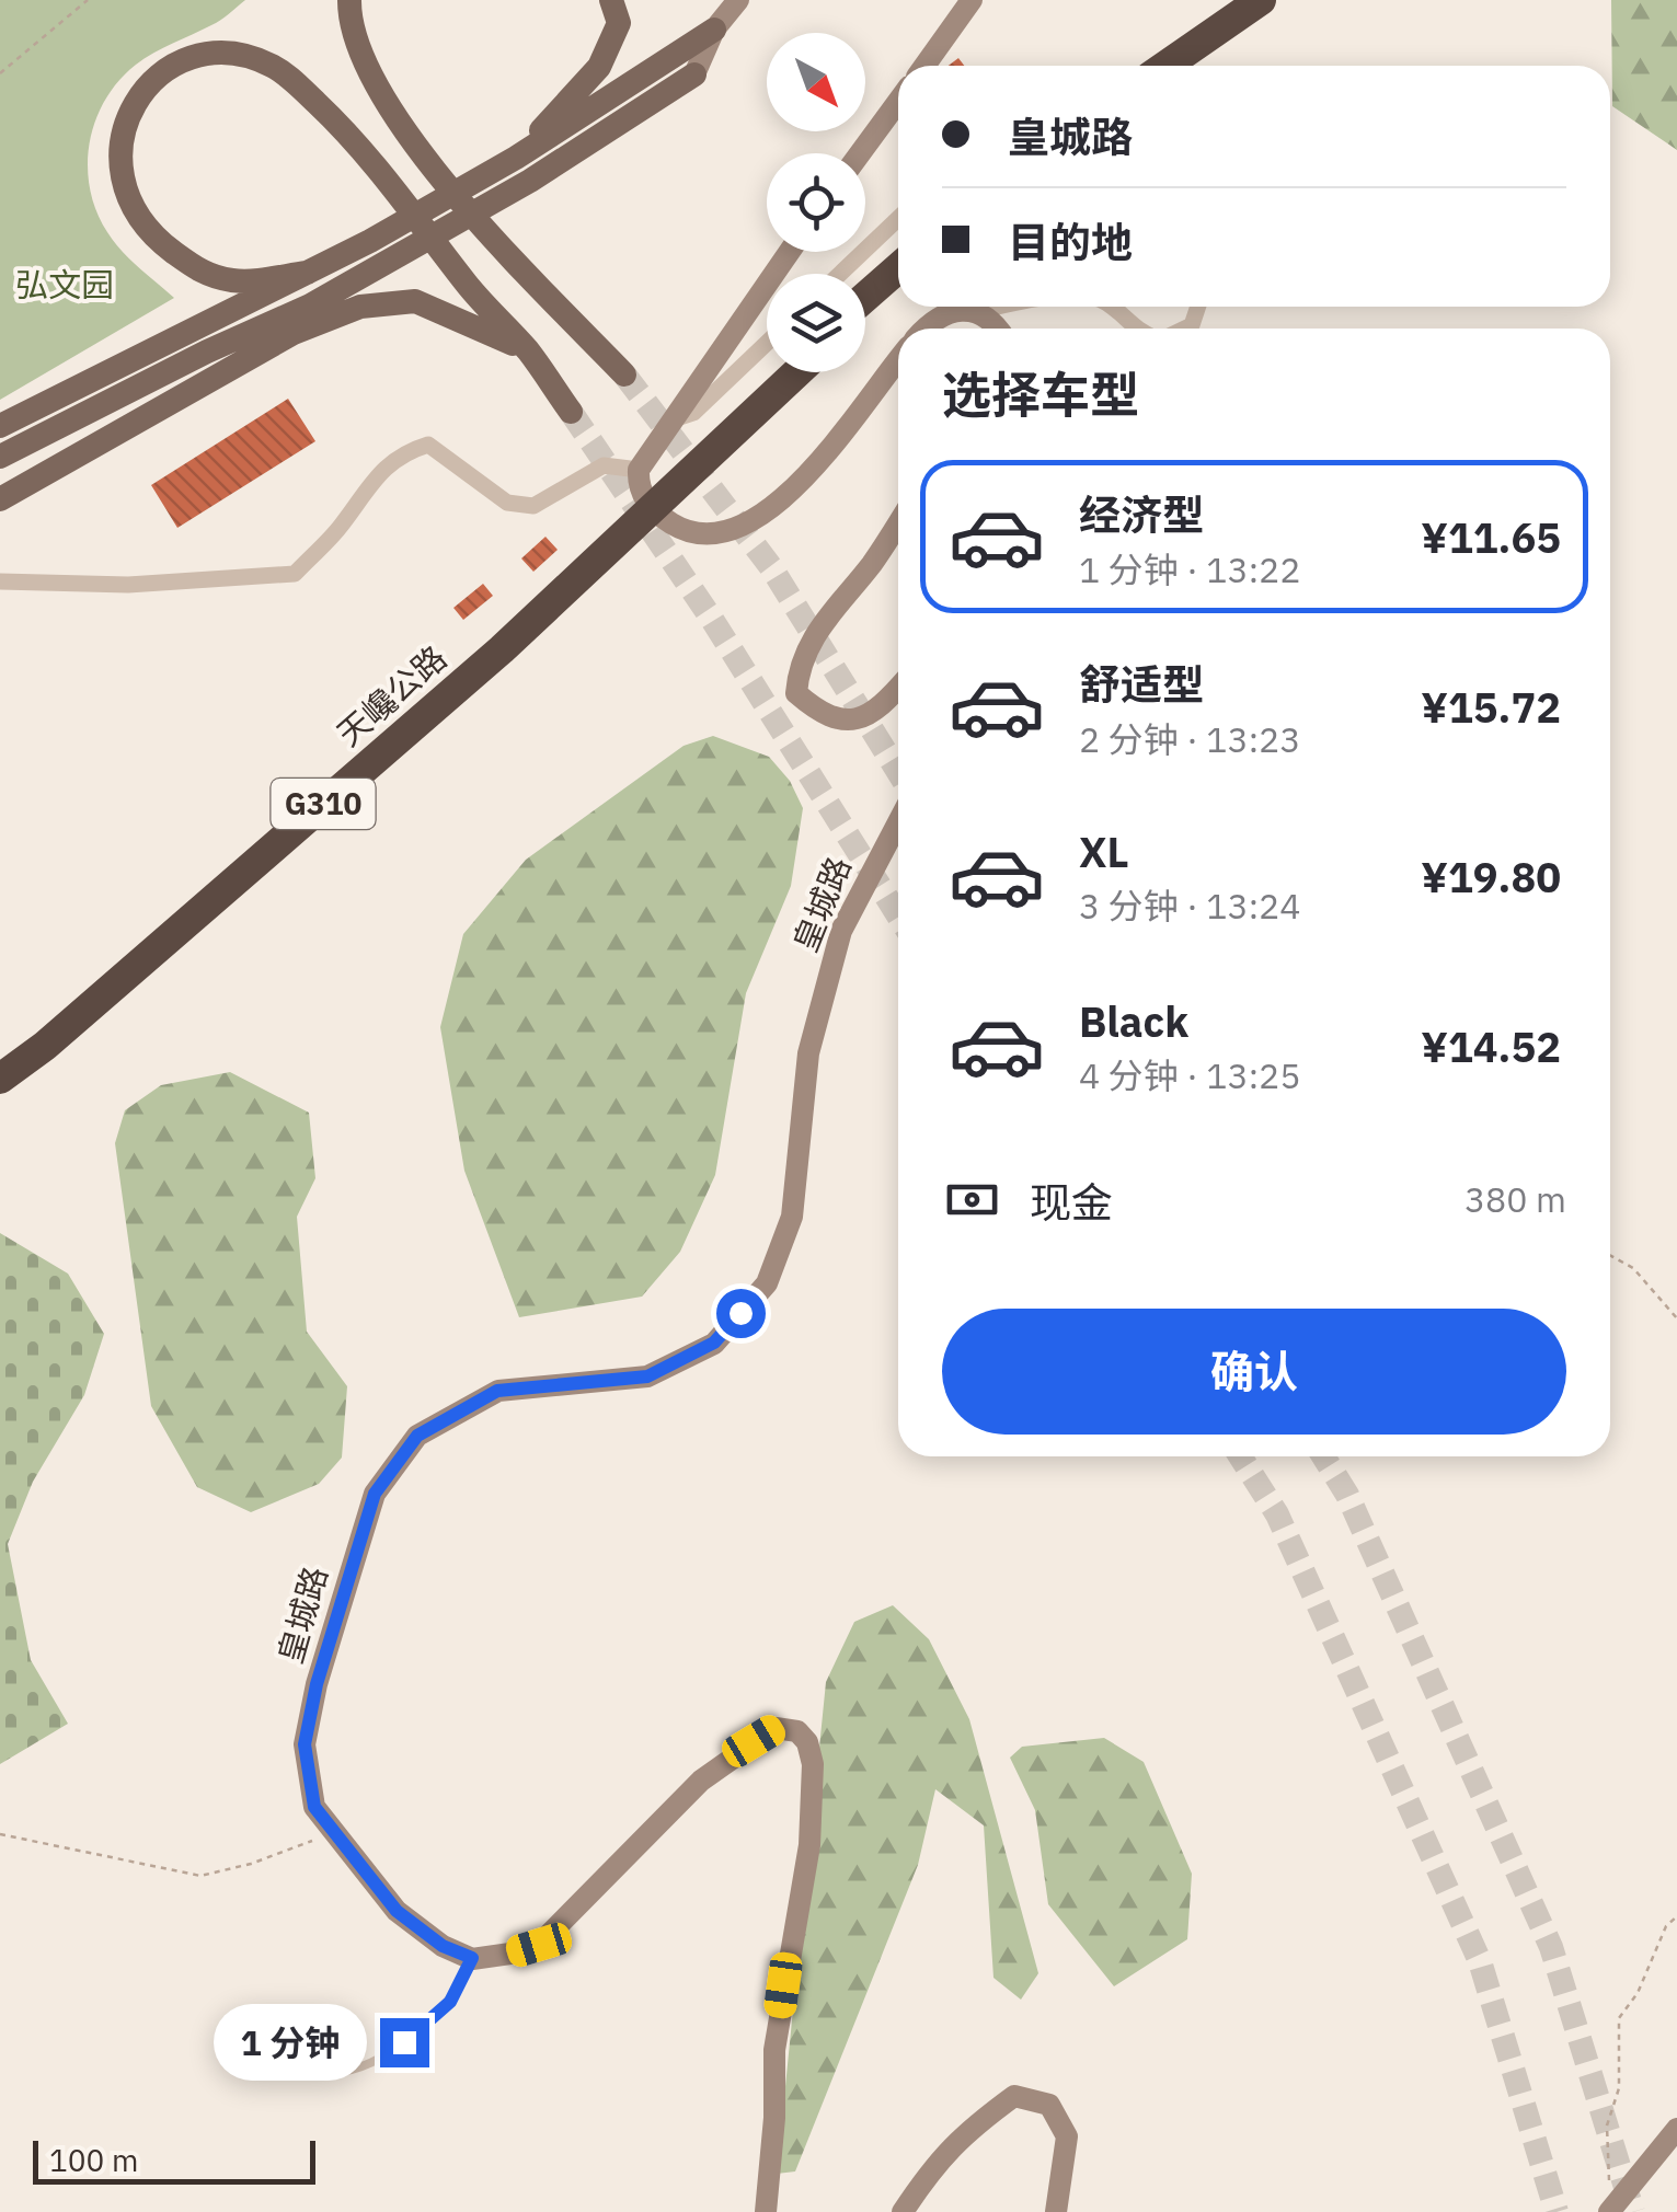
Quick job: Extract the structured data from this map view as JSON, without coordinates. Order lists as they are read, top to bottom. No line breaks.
{"streets":{"highway":["天巉公路","G310"],"street":["皇城路"]},"parks":["弘文园"],"scale_bar":"100 m","north":"bottom right","page":{"banner":["皇城路","目的地"],"heading":"选择车型","list":[{"name":"经济型","note":"1 分钟 · 13:22","value":"¥11.65"},{"name":"舒适型","note":"2 分钟 · 13:23","value":"¥15.72"},{"name":"XL","note":"3 分钟 · 13:24","value":"¥19.80"},{"name":"Black","note":"4 分钟 · 13:25","value":"¥14.52"}],"pay":["现金","380 m"],"buttons":"确认","bubble":"1 分钟","scale":"100 m"}}
